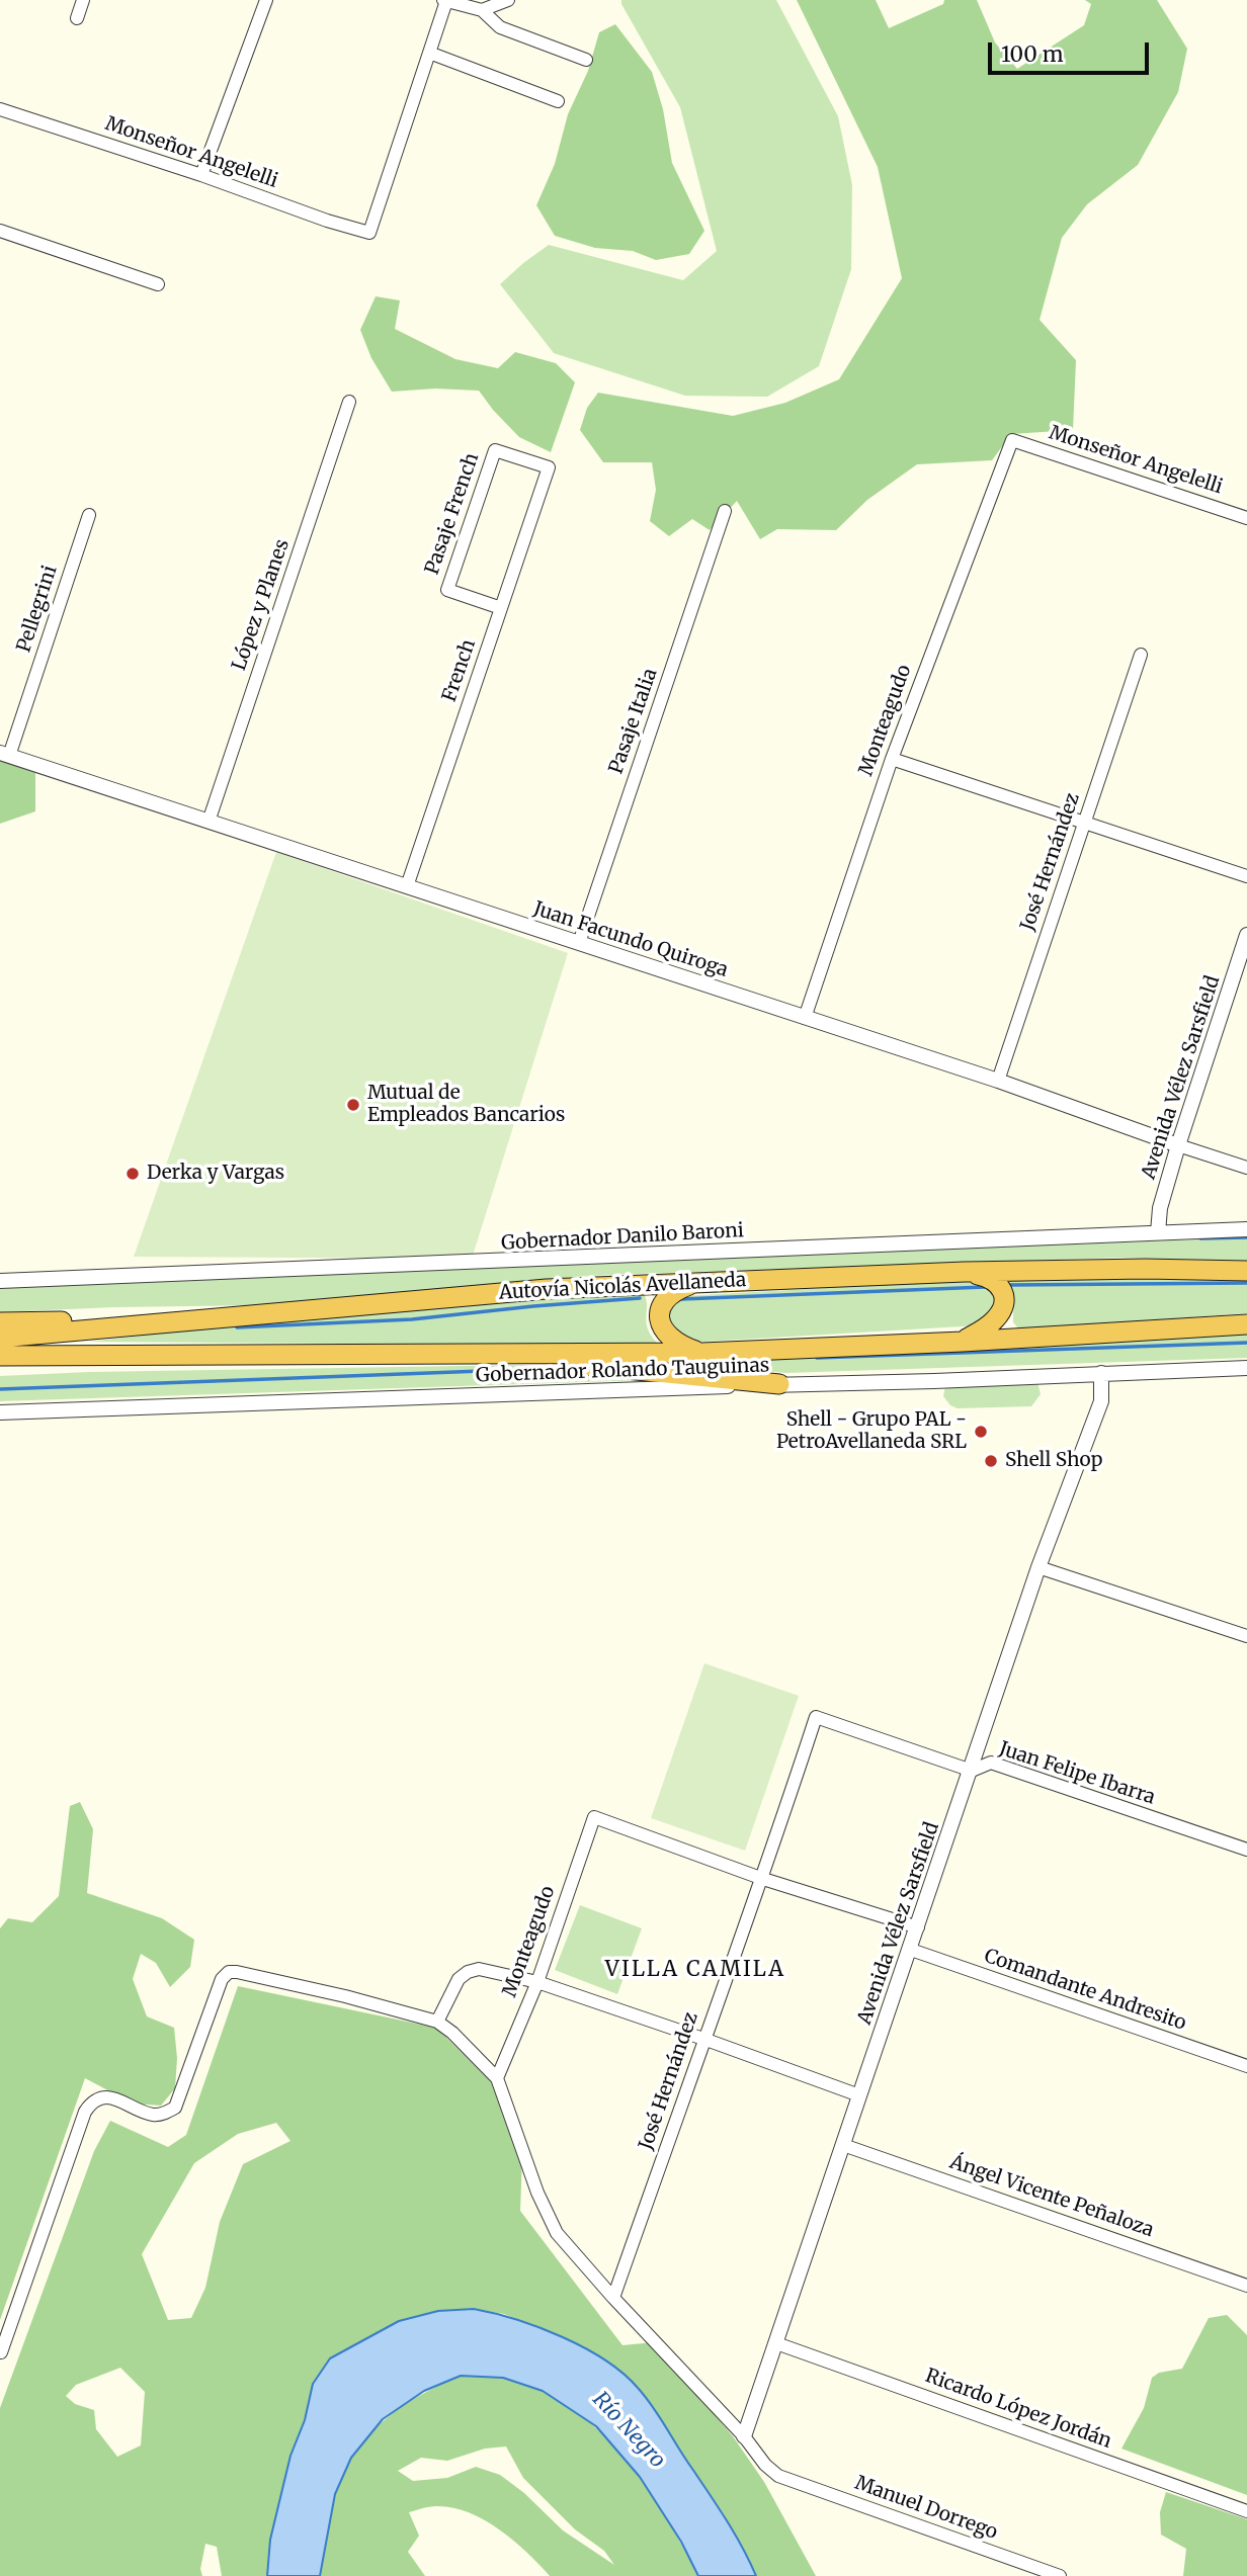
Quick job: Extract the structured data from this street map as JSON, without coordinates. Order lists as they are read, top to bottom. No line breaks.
{"streets":{"highway":["Autovía Nicolás Avellaneda"],"street":["Monseñor Angelelli","Pasaje French","López y Planes","Pellegrini","French","Monteagudo","Pasaje Italia","José Hernández","Juan Facundo Quiroga","Avenida Vélez Sarsfield","Gobernador Danilo Baroni","Gobernador Rolando Tauguinas","Juan Felipe Ibarra","Comandante Andresito","Ángel Vicente Peñaloza","Ricardo López Jordán","Manuel Dorrego"]},"crossings":[["Monseñor Angelelli","Monteagudo"],["Pasaje French","French"],["López y Planes","Juan Facundo Quiroga"],["Pellegrini","Juan Facundo Quiroga"],["French","Juan Facundo Quiroga"],["Monteagudo","José Hernández"],["Monteagudo","Juan Facundo Quiroga"],["Pasaje Italia","Juan Facundo Quiroga"],["José Hernández","Juan Facundo Quiroga"],["José Hernández","Juan Felipe Ibarra"],["Juan Facundo Quiroga","Avenida Vélez Sarsfield"],["Avenida Vélez Sarsfield","Gobernador Danilo Baroni"],["Avenida Vélez Sarsfield","Gobernador Rolando Tauguinas"],["Avenida Vélez Sarsfield","Juan Felipe Ibarra"],["Avenida Vélez Sarsfield","Comandante Andresito"],["Avenida Vélez Sarsfield","Ángel Vicente Peñaloza"],["Avenida Vélez Sarsfield","Ricardo López Jordán"],["Avenida Vélez Sarsfield","Manuel Dorrego"]],"districts":["VILLA CAMILA"],"water":["Río Negro"],"places":["Mutual de Empleados Bancarios","Derka y Vargas","Shell - Grupo PAL - PetroAvellaneda SRL","Shell Shop"],"scale_bar":"100 m"}
